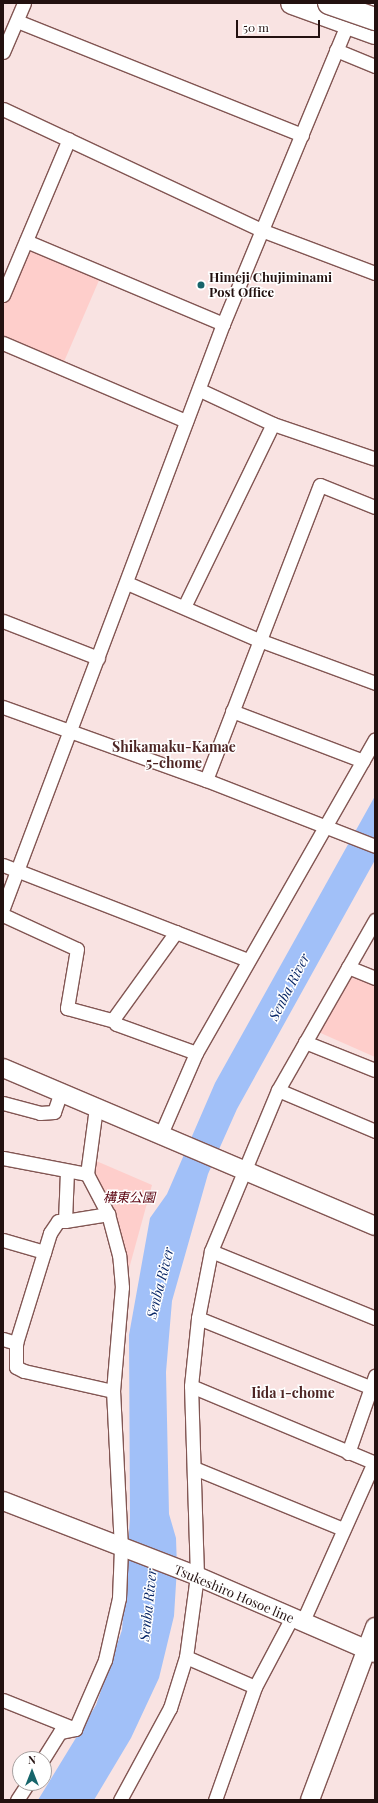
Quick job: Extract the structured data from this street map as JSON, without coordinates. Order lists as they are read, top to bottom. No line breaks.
{"streets":{"street":["Tsukeshiro Hosoe line"]},"districts":["Shikamaku-Kamae 5-chome","Iida 1-chome"],"water":["Senba River"],"parks":["構東公園"],"places":["Himeji Chujiminami Post Office"],"scale_bar":"50 m","north":"top"}
